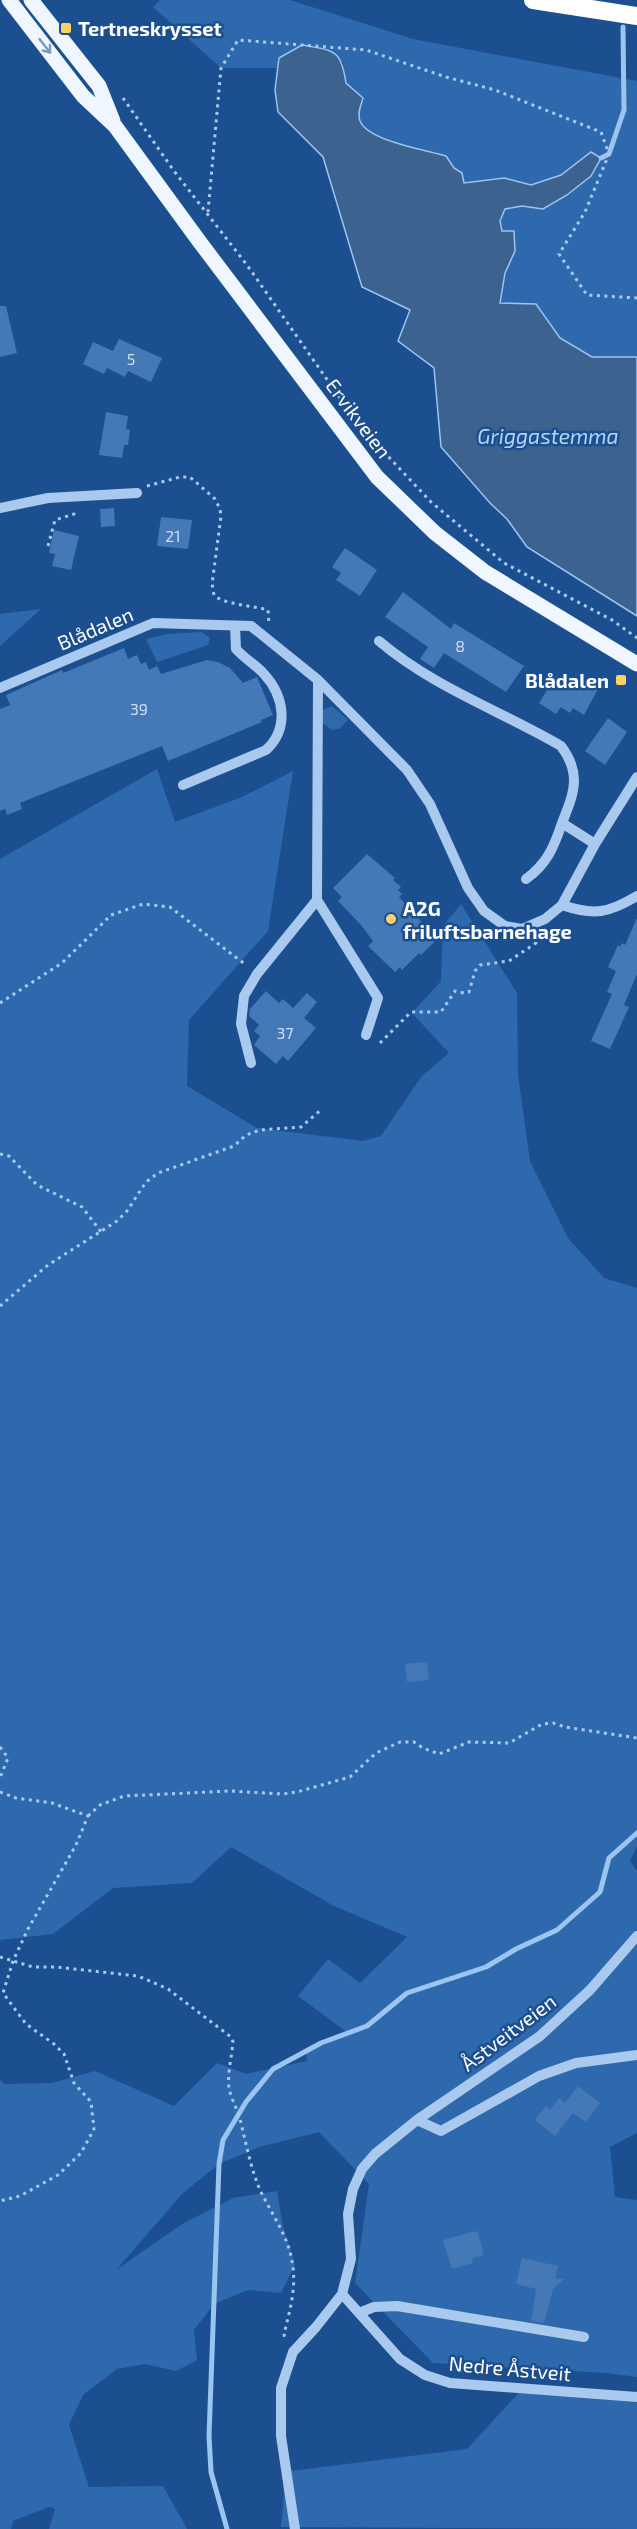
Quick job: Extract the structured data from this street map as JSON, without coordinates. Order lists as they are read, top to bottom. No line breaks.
{"streets":{"main road":["Ervikveien"],"street":["Blådalen","Åstveitveien","Nedre Åstveit"]},"crossings":[["Åstveitveien","Nedre Åstveit"]],"water":["Griggastemma"],"places":{"transit":["Tertneskrysset","Blådalen"],"other":["A2G friluftsbarnehage"]},"house_numbers":["5","21","8","39","37"]}
